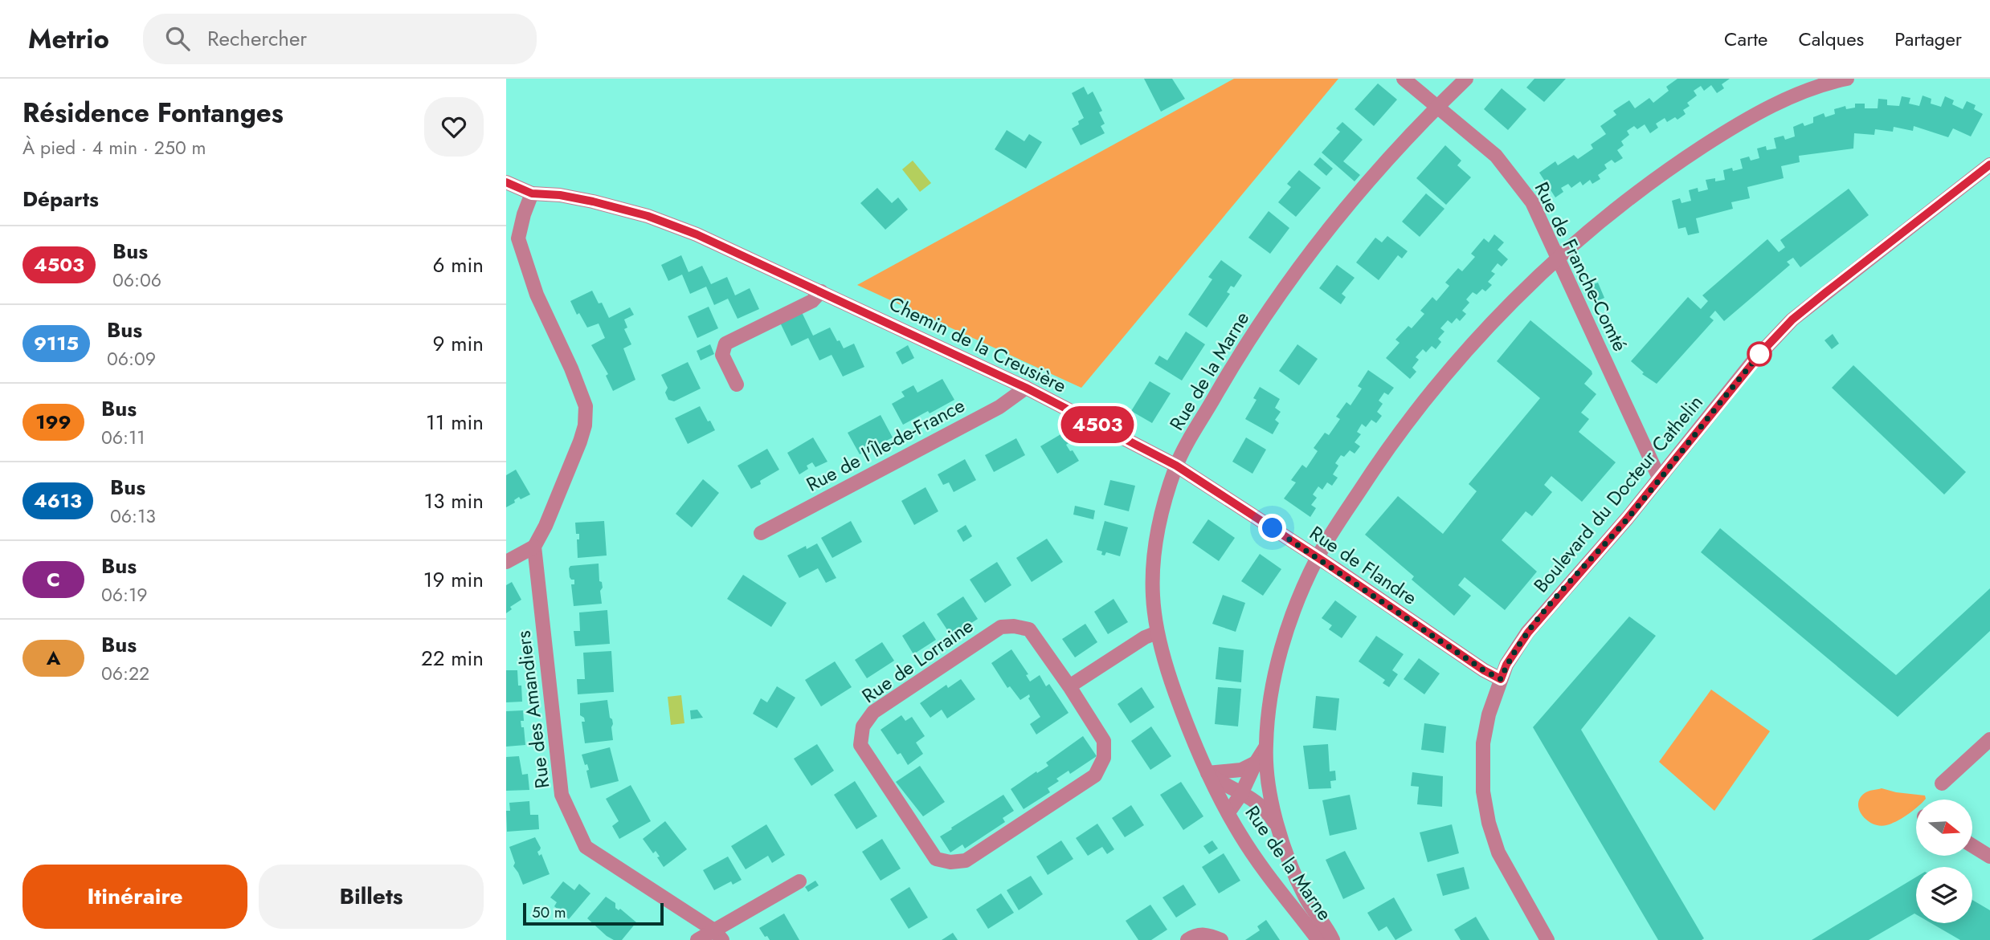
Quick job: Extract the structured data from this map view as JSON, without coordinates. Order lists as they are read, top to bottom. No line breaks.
{"streets":{"street":["Rue de Franche-Comté","Chemin de la Creusière","Rue de la Marne","Rue de l'Île-de-France","Boulevard du Docteur Cathelin","Rue de Flandre","Rue de Lorraine","Rue des Amandiers"]},"crossings":[["Rue de Franche-Comté","Rue de la Marne"],["Rue de Franche-Comté","Boulevard du Docteur Cathelin"],["Chemin de la Creusière","Rue de la Marne"],["Chemin de la Creusière","Rue de l'Île-de-France"],["Chemin de la Creusière","Rue de Flandre"],["Rue de la Marne","Rue de Flandre"],["Boulevard du Docteur Cathelin","Rue de Flandre"]],"lines":["bus line 4503"],"scale_bar":"50 m","north":"right","page":{"header":"Metrio","search":"Rechercher","nav":["Carte","Calques","Partager"],"heading":[["Résidence Fontanges","À pied · 4 min · 250 m"],"Départs"],"on_map":"4503","list":[{"mark":"4503","name":"Bus","note":"06:06","value":"6 min"},{"mark":"9115","name":"Bus","note":"06:09","value":"9 min"},{"mark":"199","name":"Bus","note":"06:11","value":"11 min"},{"mark":"4613","name":"Bus","note":"06:13","value":"13 min"},{"mark":"C","name":"Bus","note":"06:19","value":"19 min"},{"mark":"A","name":"Bus","note":"06:22","value":"22 min"}],"buttons":["Itinéraire","Billets"],"scale":"50 m"}}
